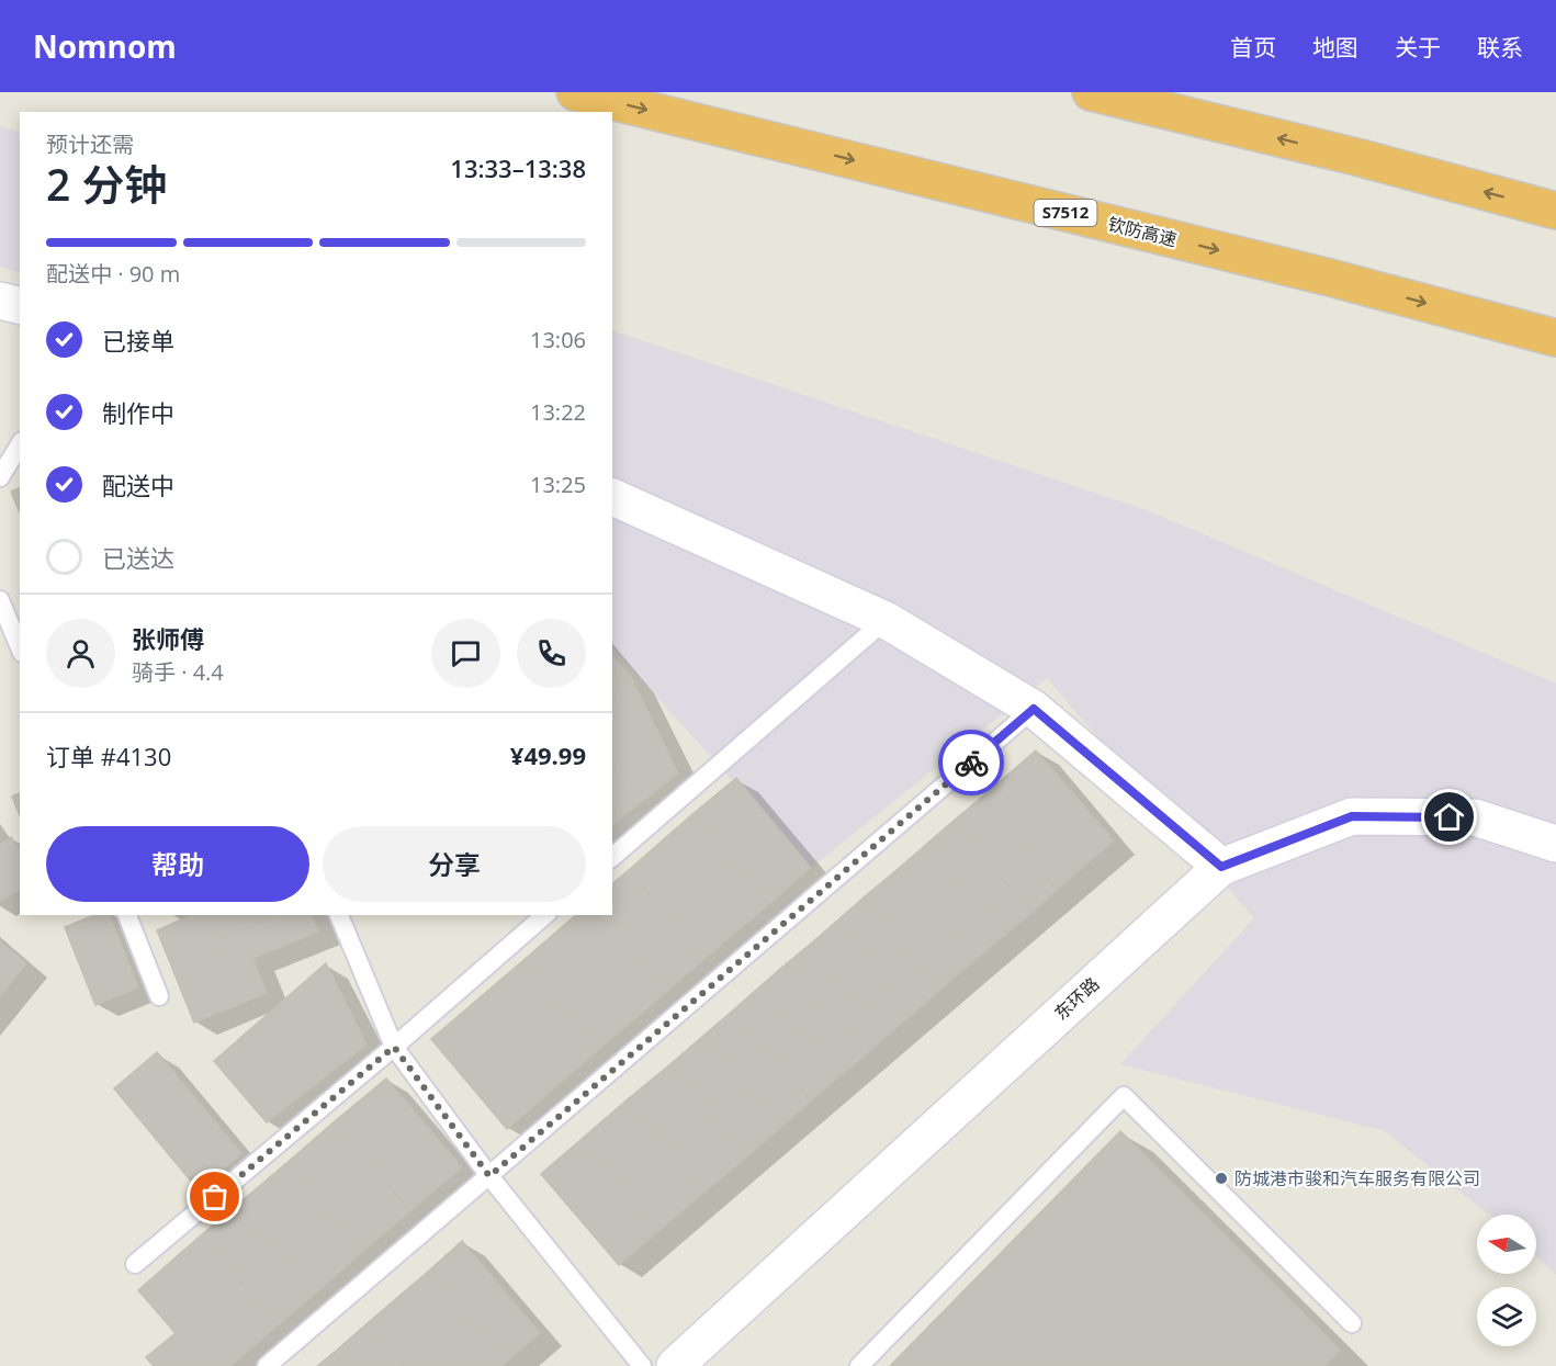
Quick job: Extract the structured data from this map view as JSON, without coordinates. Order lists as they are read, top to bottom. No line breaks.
{"streets":{"highway":["S7512","钦防高速"],"street":["东环路"]},"places":["防城港市骏和汽车服务有限公司"],"north":"left","page":{"header":"Nomnom","nav":["首页","地图","关于","联系"],"heading":["2 分钟","预计还需","13:33–13:38"],"panel":["张师傅","骑手 · 4.4","订单 #4130","¥49.99"],"bar":"配送中 · 90 m","list":[["已接单","13:06"],["制作中","13:22"],["配送中","13:25"],"已送达"],"buttons":["帮助","分享"]}}
